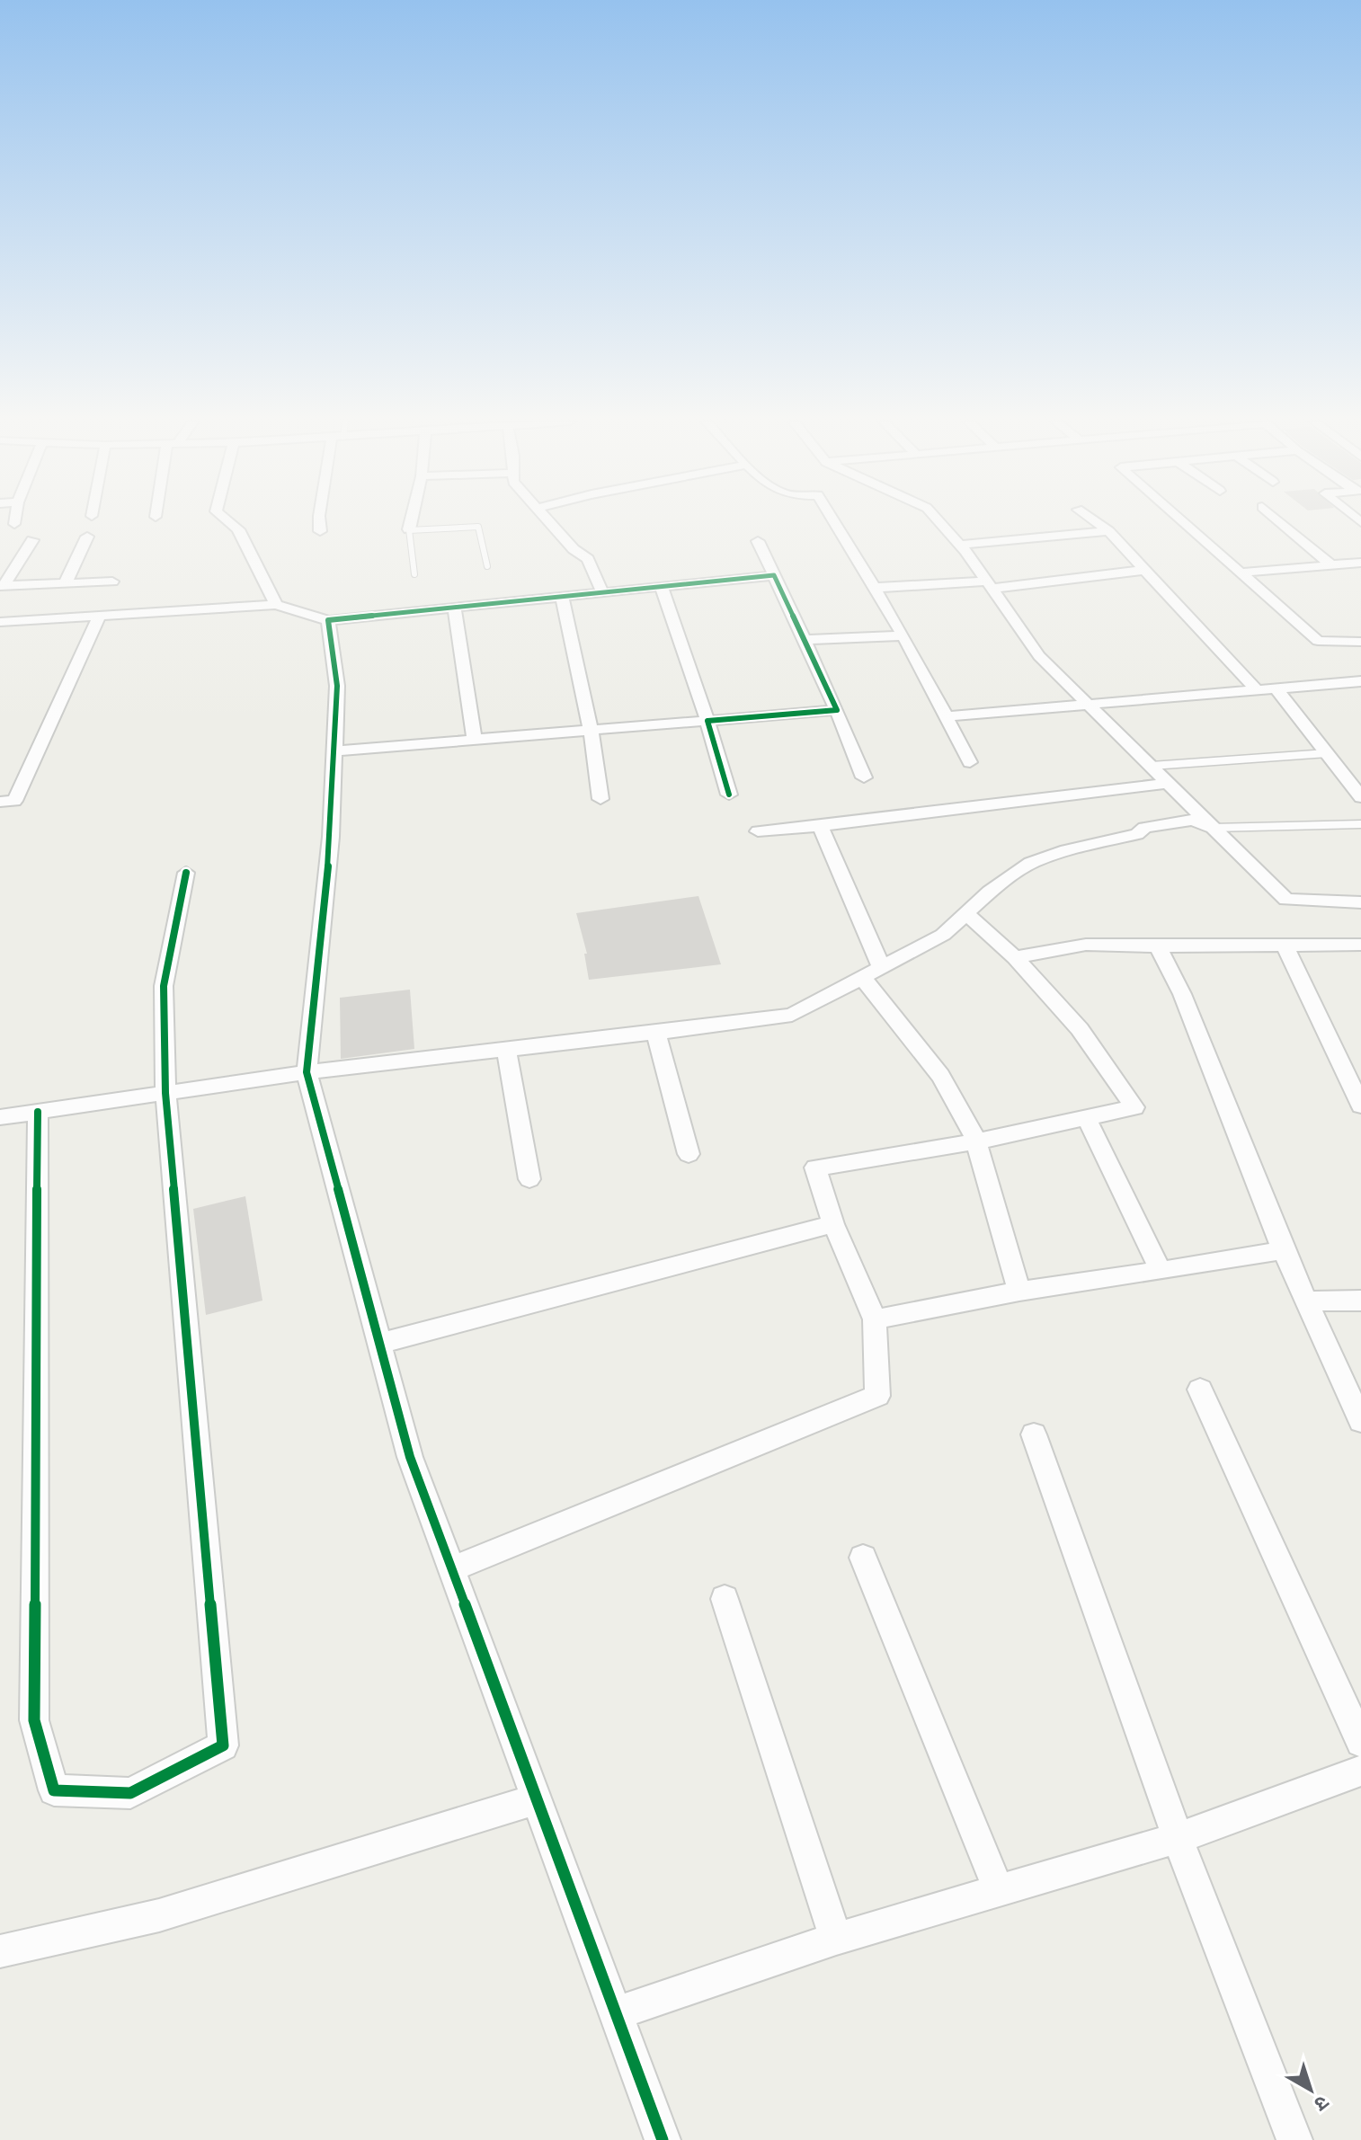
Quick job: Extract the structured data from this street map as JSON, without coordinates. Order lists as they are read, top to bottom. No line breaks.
{"north":"bottom right"}
